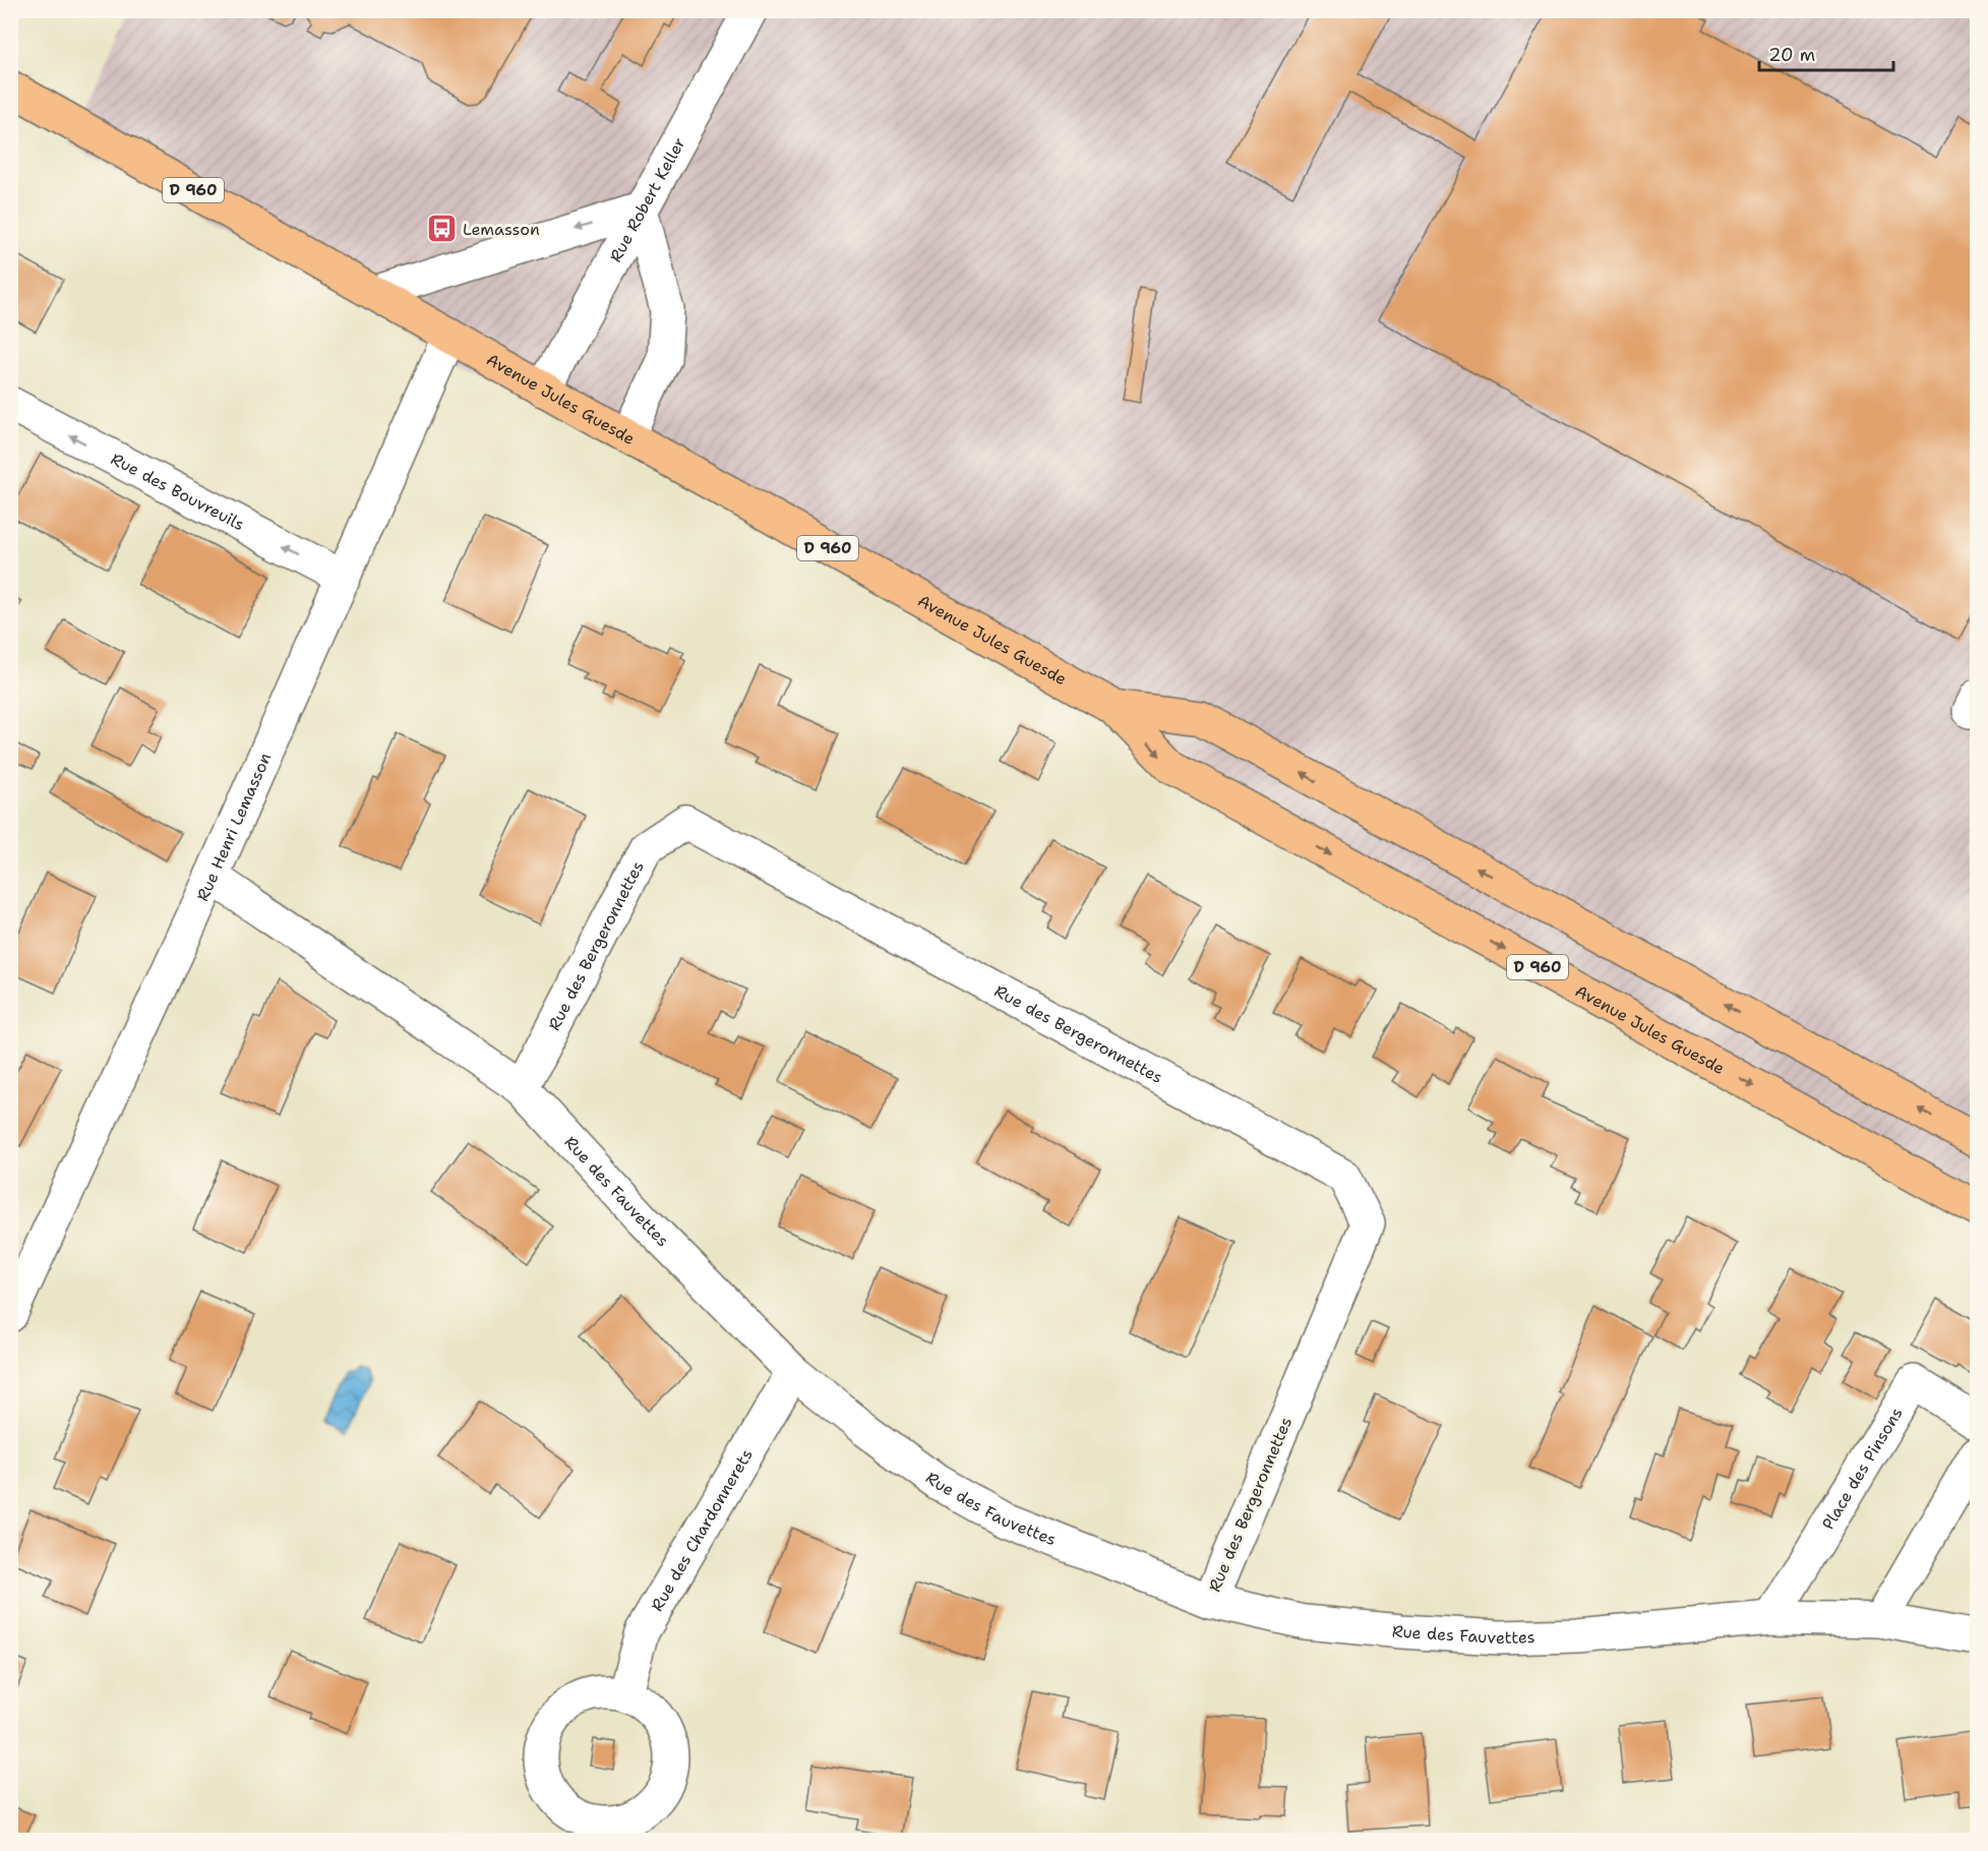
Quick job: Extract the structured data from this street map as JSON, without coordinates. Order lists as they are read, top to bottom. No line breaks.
{"streets":{"main road":["D 960","Avenue Jules Guesde"],"street":["Rue Robert Keller","Rue des Bouvreuils","Rue Henri Lemasson","Rue des Bergeronnettes","Rue des Fauvettes","Place des Pinsons","Rue des Chardonnerets"]},"crossings":[["Rue Robert Keller","Avenue Jules Guesde"],["Avenue Jules Guesde","Rue Henri Lemasson"],["Rue des Bouvreuils","Rue Henri Lemasson"],["Rue Henri Lemasson","Rue des Fauvettes"],["Rue des Bergeronnettes","Rue des Fauvettes"],["Rue des Fauvettes","Place des Pinsons"],["Rue des Fauvettes","Rue des Chardonnerets"]],"one_way":["Rue des Bouvreuils"],"places":{"bus stop":["Lemasson"]},"scale_bar":"20 m"}
